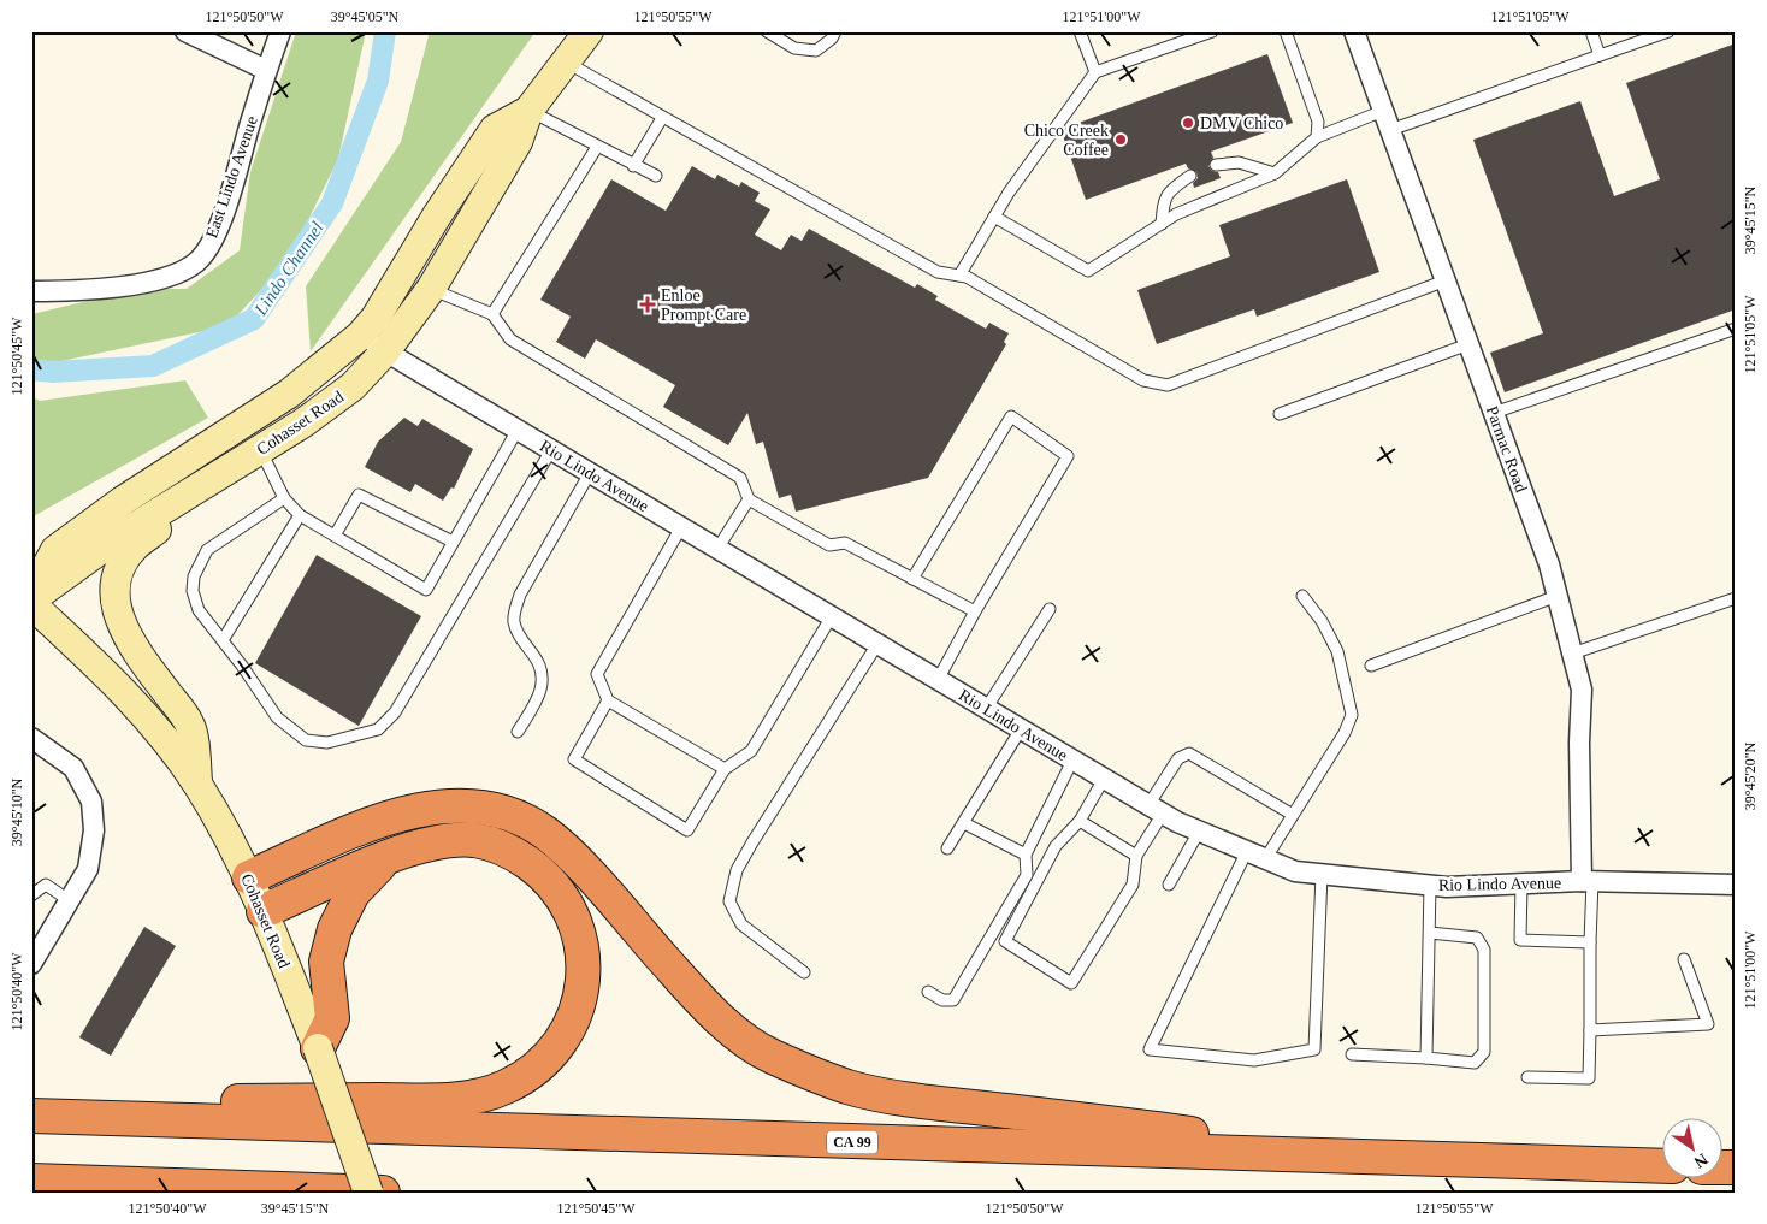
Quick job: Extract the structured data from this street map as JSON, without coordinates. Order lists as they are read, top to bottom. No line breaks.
{"streets":{"highway":["CA 99"],"main road":["Cohasset Road"],"street":["East Lindo Avenue","Parmac Road","Rio Lindo Avenue"]},"crossings":[["Cohasset Road","Rio Lindo Avenue"],["Parmac Road","Rio Lindo Avenue"]],"water":["Lindo Channel"],"places":{"other":["DMV Chico","Chico Creek Coffee"],"health":["Enloe Prompt Care"]},"north":"bottom right","coordinates":["121°50'50\"W","39°45'05\"N","121°50'55\"W","121°51'00\"W","121°51'05\"W","39°45'15\"N","121°50'45\"W","39°45'20\"N","39°45'10\"N","121°50'40\"W"]}
